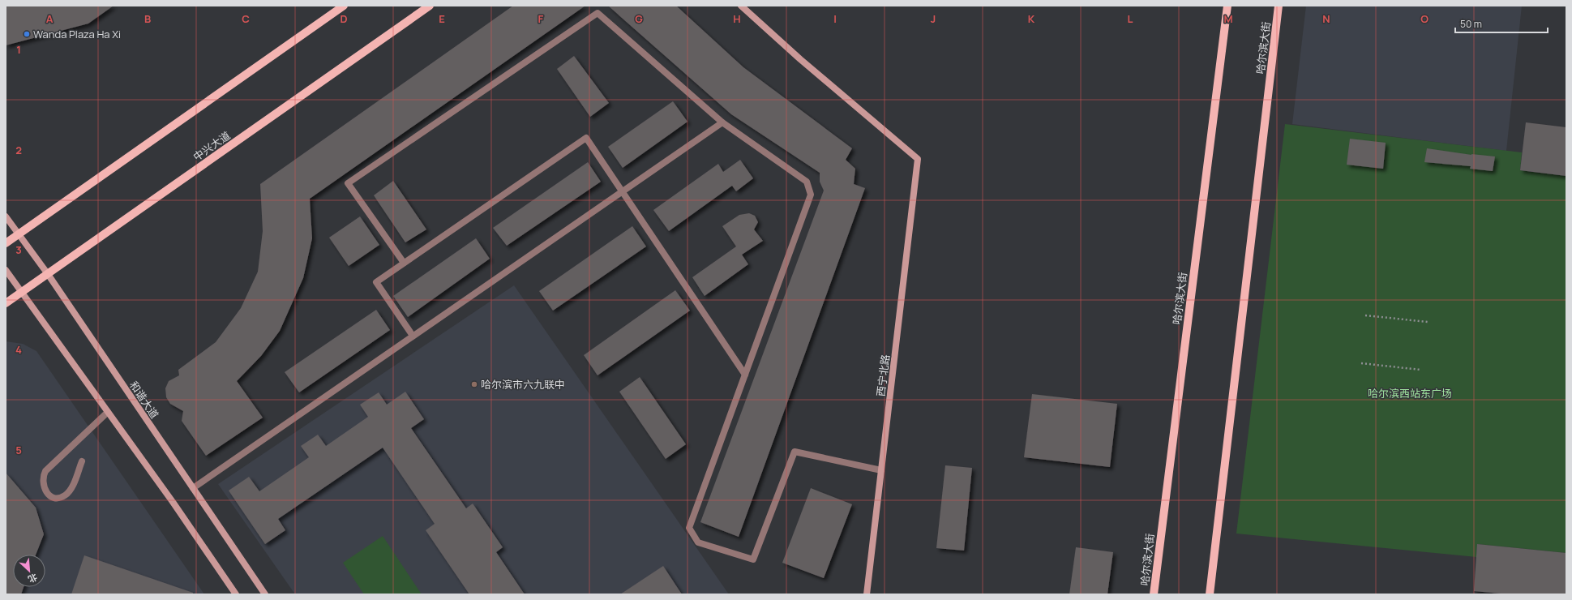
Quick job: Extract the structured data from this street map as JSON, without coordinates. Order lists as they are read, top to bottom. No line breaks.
{"streets":{"main road":["哈尔滨大街","中兴大道","西宁北路","和谐大道"]},"crossings":[["中兴大道","和谐大道"]],"parks":["哈尔滨西站东广场"],"places":["Wanda Plaza Ha Xi","哈尔滨市六九联中"],"scale_bar":"50 m","north":"bottom right","grid":{"columns":["A","B","C","D","E","F","G","H","I","J","K","L","M","N","O"],"rows":["1","2","3","4","5"]}}
